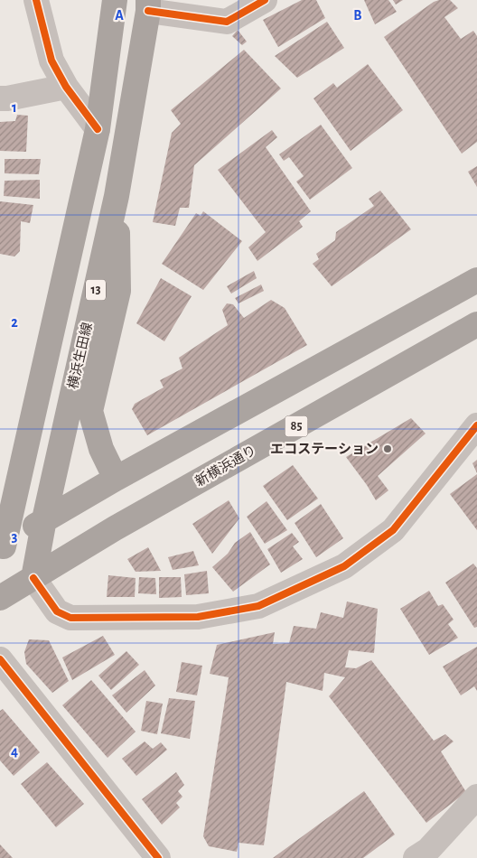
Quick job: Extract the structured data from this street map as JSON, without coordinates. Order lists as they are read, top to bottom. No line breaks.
{"streets":{"main road":["13","横浜生田線","85","新横浜通り"]},"crossings":[["横浜生田線","新横浜通り"]],"places":["エコステーション"],"grid":{"columns":["A","B"],"rows":["1","2","3","4"]}}
